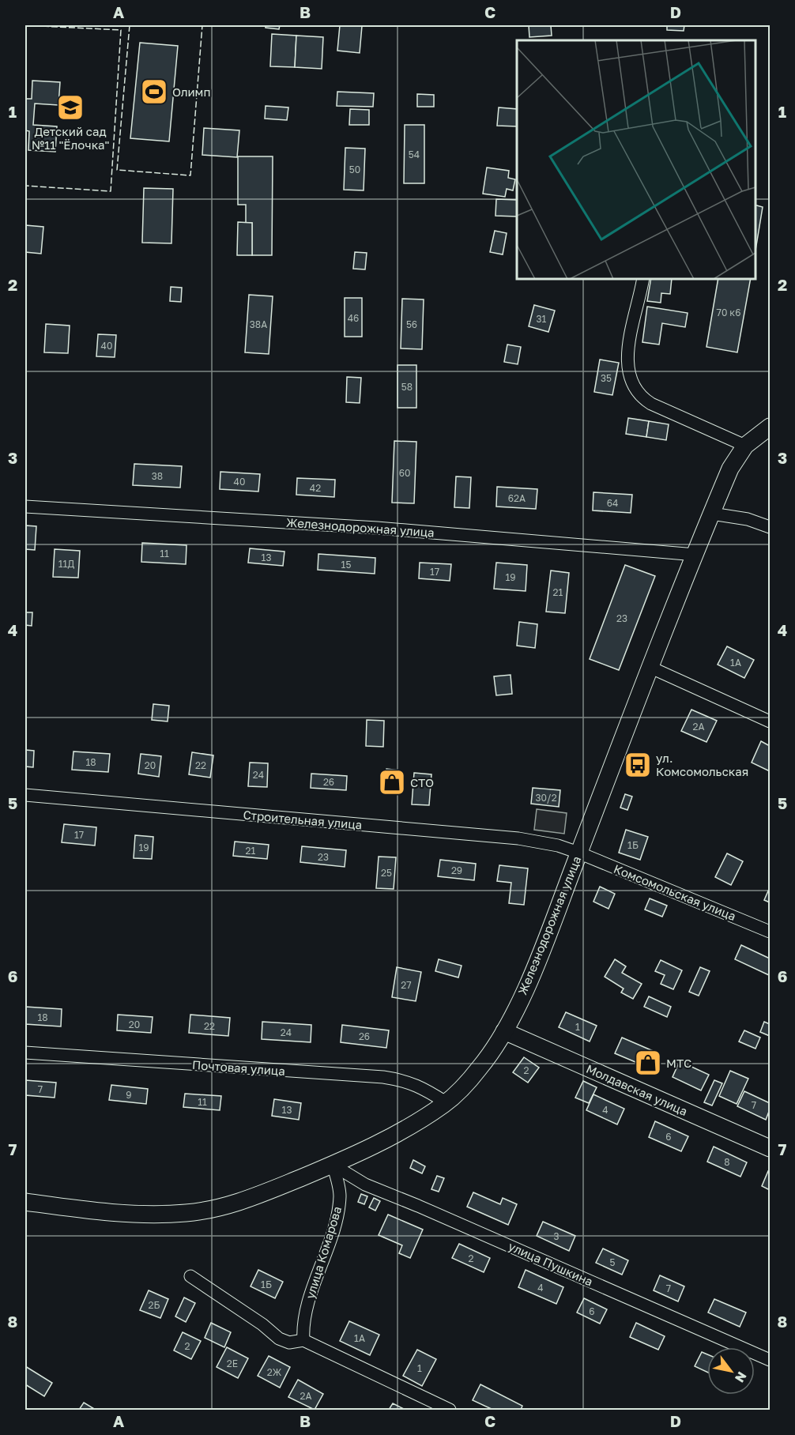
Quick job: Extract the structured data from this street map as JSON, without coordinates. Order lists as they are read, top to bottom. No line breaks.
{"streets":{"main road":["Железнодорожная улица","Молдавская улица"],"street":["Строительная улица","Комсомольская улица","Почтовая улица","улица Комарова","улица Пушкина"]},"crossings":[["Железнодорожная улица","Строительная улица"],["Железнодорожная улица","Комсомольская улица"],["Железнодорожная улица","Почтовая улица"],["Железнодорожная улица","Молдавская улица"],["Железнодорожная улица","улица Комарова"],["Железнодорожная улица","улица Пушкина"],["Строительная улица","Комсомольская улица"],["улица Комарова","улица Пушкина"]],"places":{"sports":["Олимп"],"school or university":["Детский сад №11 \"Ёлочка\""],"bus stop":["ул. Комсомольская"],"shop":["СТО","МТС"]},"house_numbers":["54","50","70 к6","46","31","38А","56","40","35","58","60","38","40","42","62А","64","11","13","11Д","15","17","19","21","23","1А","2А","18","20","22","24","26","30/2","17","1Б","19","21","23","29","25","27","18","20","22","1","24","26","2","7","9","11","7","13","4","6","8","3","2","5","1Б","4","7","2Б","6","1А","2","2Е","1","2Ж","2А"],"north":"bottom right","grid":{"columns":["A","B","C","D"],"rows":["1","2","3","4","5","6","7","8"]}}
